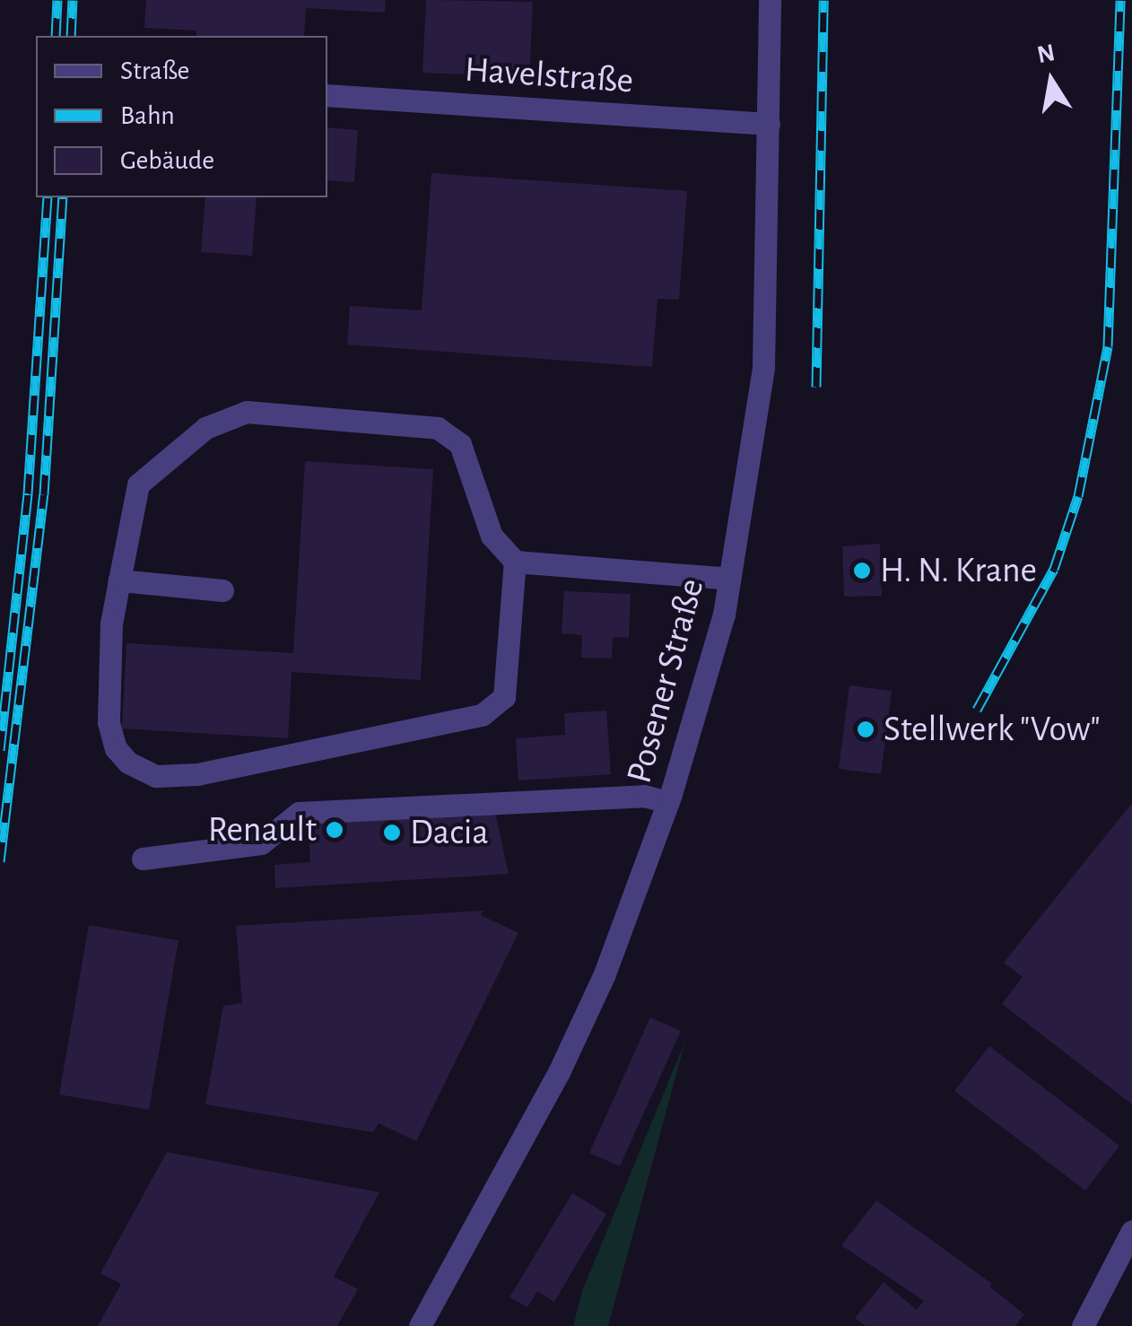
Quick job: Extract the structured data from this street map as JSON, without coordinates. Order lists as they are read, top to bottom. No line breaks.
{"streets":{"street":["Havelstraße","Posener Straße"]},"crossings":[["Havelstraße","Posener Straße"]],"places":["H. N. Krane","Stellwerk \"Vow\"","Renault","Dacia"],"legend":["Straße","Bahn","Gebäude"],"north":"top"}
